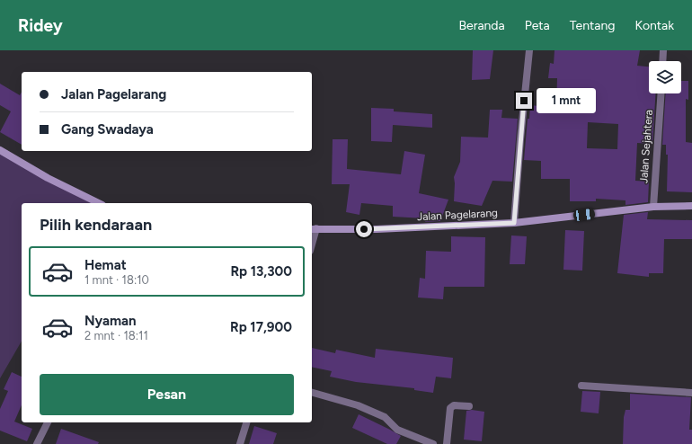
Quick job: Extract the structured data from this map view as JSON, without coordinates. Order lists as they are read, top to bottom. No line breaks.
{"streets":{"street":["Jalan Sejahtera","Jalan Pagelarang"]},"crossings":[["Jalan Sejahtera","Jalan Pagelarang"]],"page":{"header":"Ridey","nav":["Beranda","Peta","Tentang","Kontak"],"banner":["Jalan Pagelarang","Gang Swadaya"],"bubble":"1 mnt","heading":"Pilih kendaraan","list":[{"name":"Hemat","note":"1 mnt · 18:10","value":"Rp 13,300"},{"name":"Nyaman","note":"2 mnt · 18:11","value":"Rp 17,900"}],"buttons":"Pesan"}}
